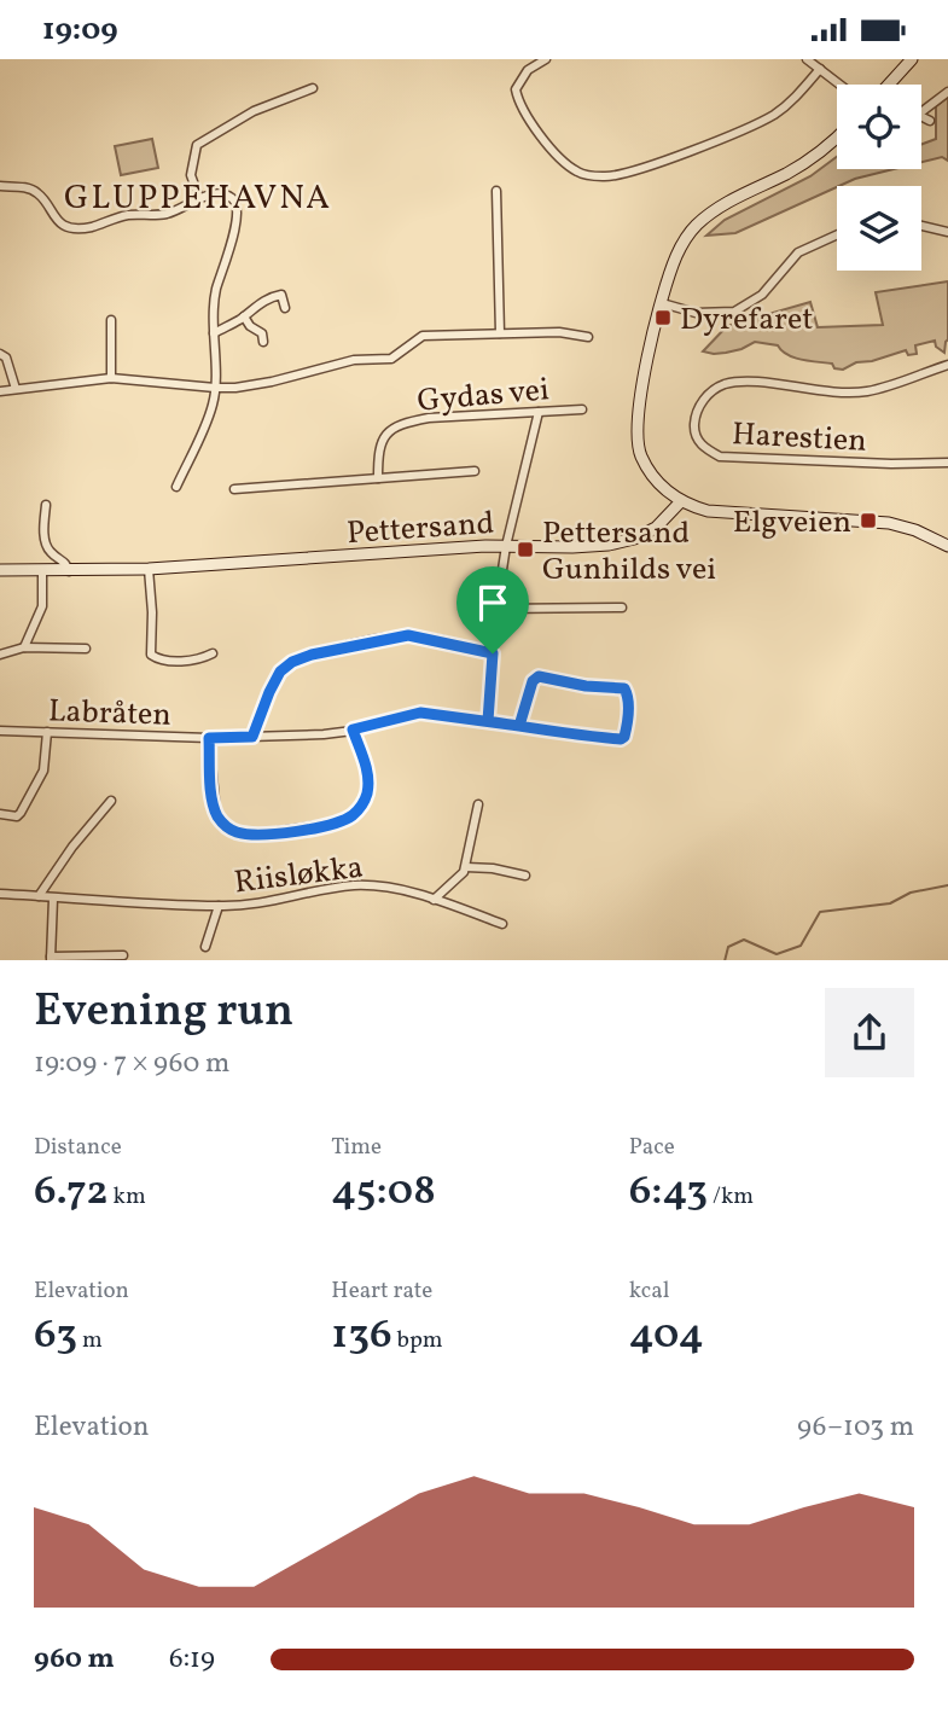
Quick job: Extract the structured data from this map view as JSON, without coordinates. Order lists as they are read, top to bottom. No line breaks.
{"streets":{"street":["Gydas vei","Harestien","Pettersand","Labråten","Riisløkka"]},"districts":["GLUPPEHAVNA"],"places":{"transit":["Dyrefaret","Elgveien","Pettersand Gunhilds vei"]},"page":{"status":"19:09","heading":["Evening run","19:09 · 7 × 960 m"],"stats":[["Distance","6.72 km"],["Time","45:08"],["Pace","6:43 /km"],["Elevation","63 m"],["Heart rate","136 bpm"],["kcal","404"]],"chart":["Elevation","96–103 m"],"list":[{"name":"960 m","note":"6:19"}]}}
